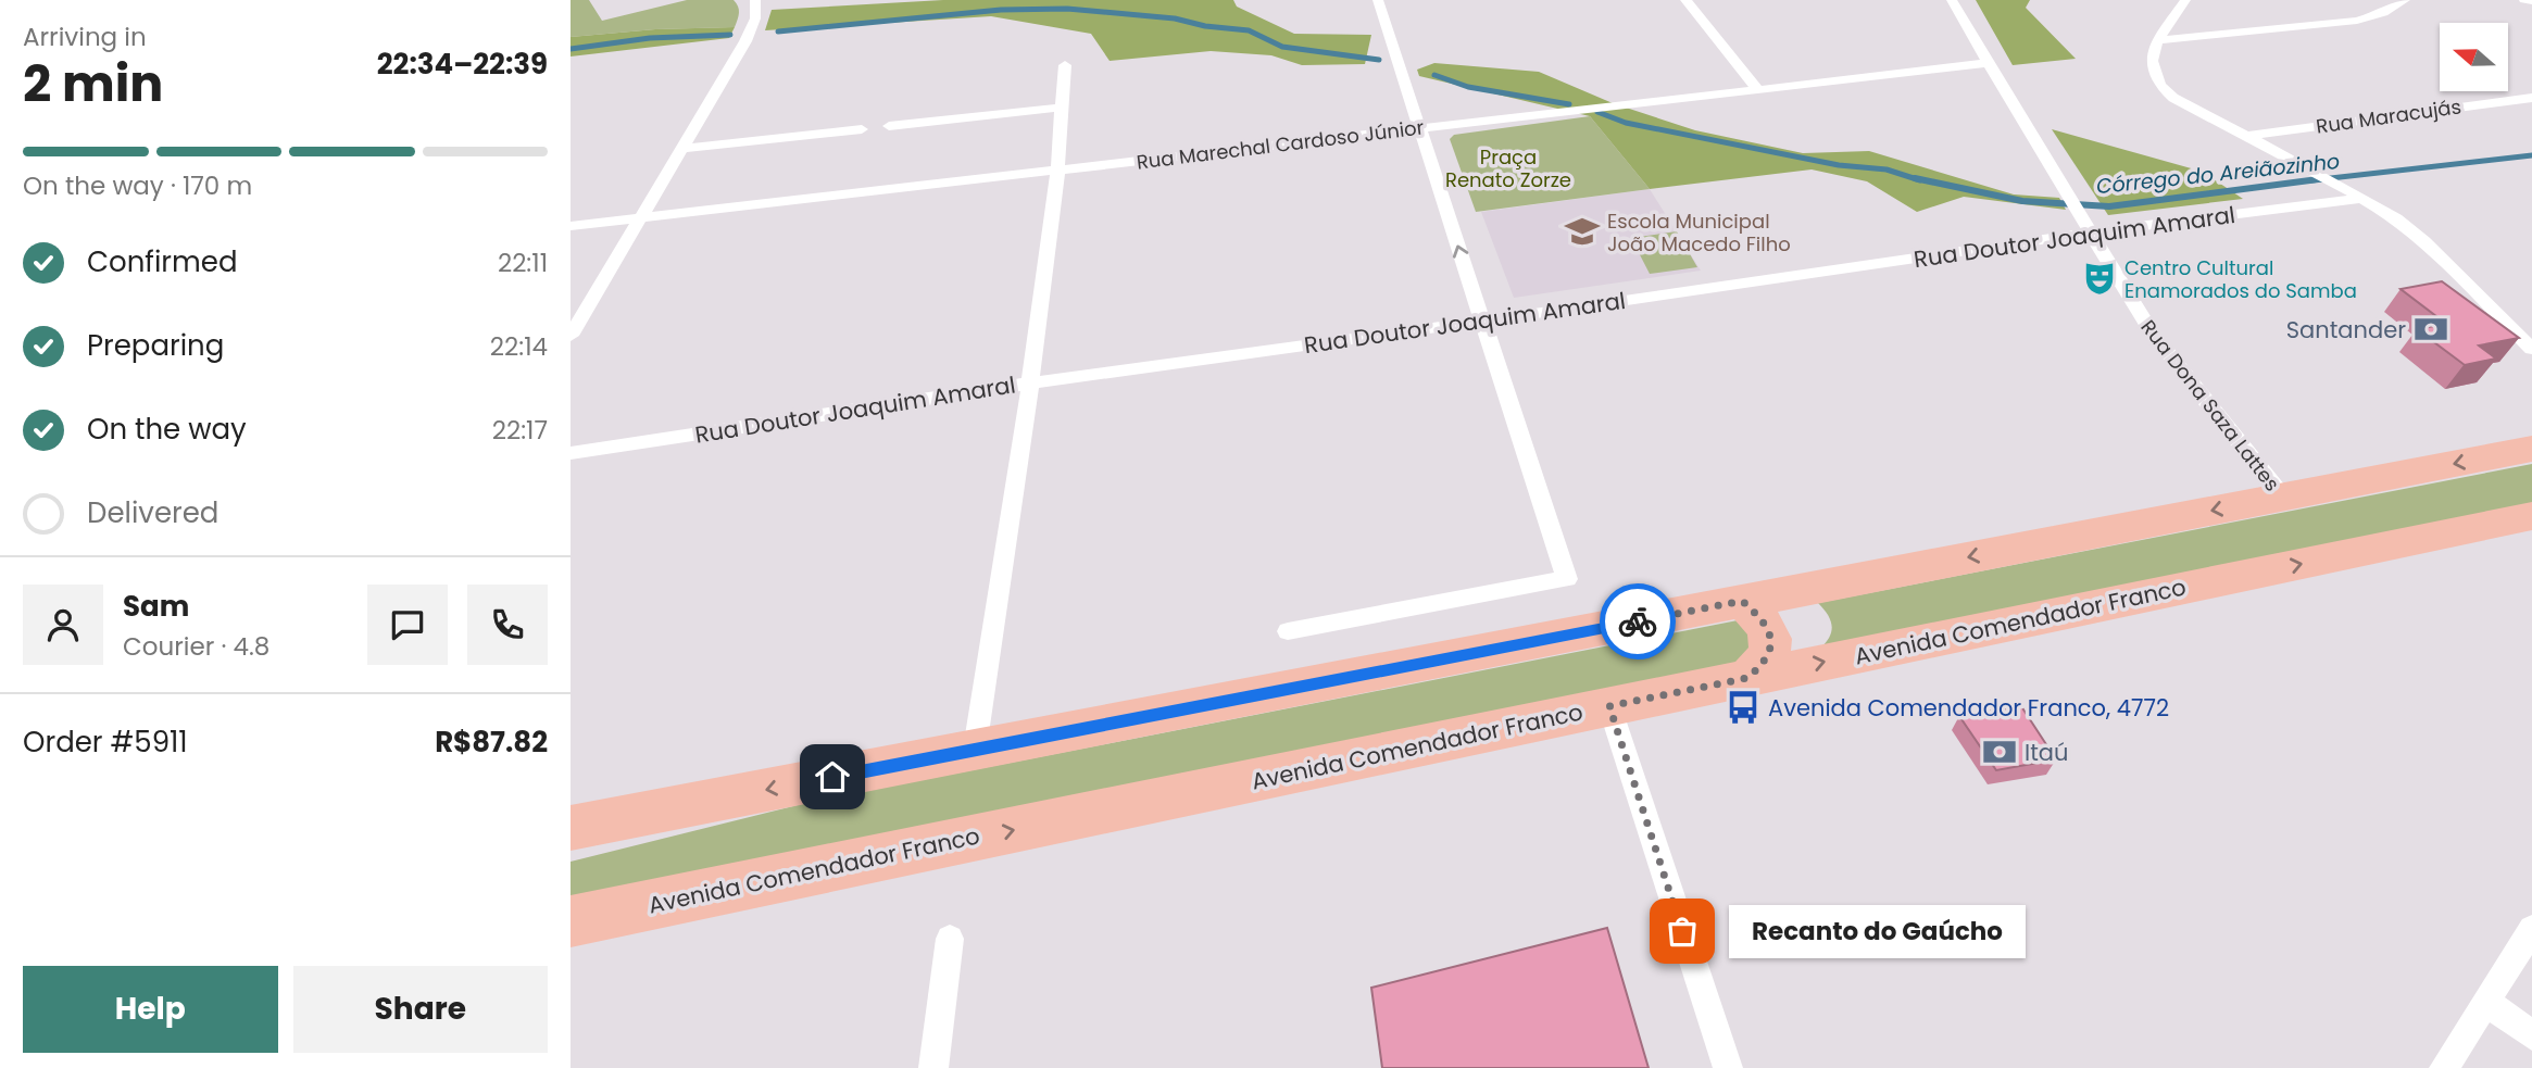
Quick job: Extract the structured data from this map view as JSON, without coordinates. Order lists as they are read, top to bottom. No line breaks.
{"streets":{"highway":["Avenida Comendador Franco"],"street":["Rua Maracujás","Rua Marechal Cardoso Júnior","Rua Doutor Joaquim Amaral","Rua Dona Saza Lattes"]},"crossings":[["Rua Marechal Cardoso Júnior","Rua Dona Saza Lattes"],["Rua Doutor Joaquim Amaral","Rua Dona Saza Lattes"]],"water":["Córrego do Areiãozinho"],"parks":["Praça Renato Zorze"],"places":{"school or university":["Escola Municipal João Macedo Filho"],"theatre":["Centro Cultural Enamorados do Samba"],"bank":["Santander","Itaú"],"bus stop":["Avenida Comendador Franco, 4772"],"other":["Recanto do Gaúcho"]},"north":"left","page":{"heading":["2 min","Arriving in","22:34–22:39"],"panel":["Sam","Courier · 4.8","Order #5911","R$87.82"],"bar":"On the way · 170 m","list":[["Confirmed","22:11"],["Preparing","22:14"],["On the way","22:17"],"Delivered"],"bubble":"Recanto do Gaúcho","buttons":["Help","Share"]}}
